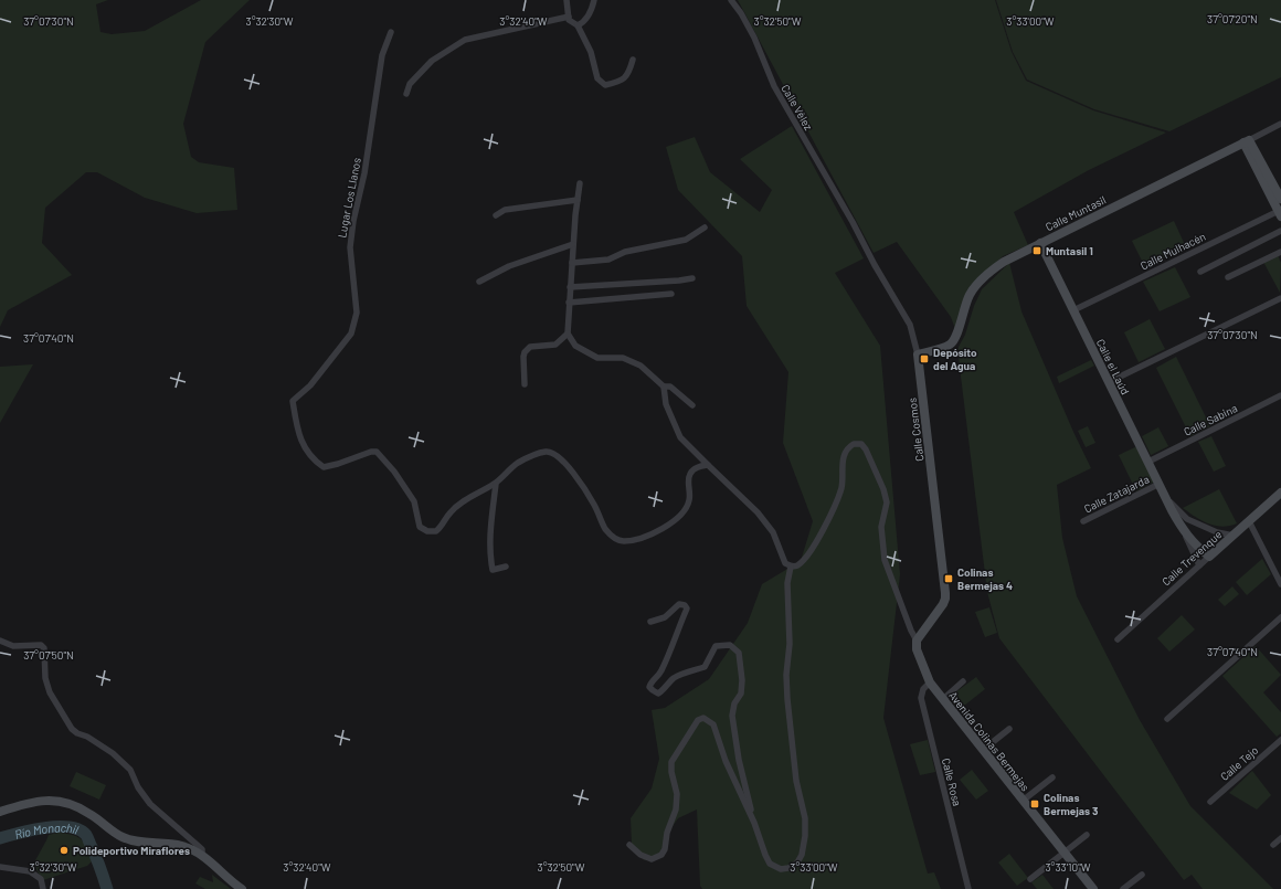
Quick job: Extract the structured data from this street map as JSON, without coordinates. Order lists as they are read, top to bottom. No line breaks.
{"streets":{"street":["Calle Vélez","Lugar Los Llanos","Calle Muntasil","Calle Mulhacén","Calle el Laúd","Calle Sabina","Calle Cosmos","Calle Zatajarda","Calle Trevenque","Avenida Colinas Bermejas","Calle Tejo","Calle Rosa"]},"crossings":[["Calle Vélez","Calle Cosmos"],["Calle Muntasil","Calle el Laúd"],["Calle Muntasil","Calle Cosmos"],["Calle Mulhacén","Calle el Laúd"],["Calle el Laúd","Calle Sabina"],["Calle el Laúd","Calle Zatajarda"],["Calle el Laúd","Calle Trevenque"],["Calle Cosmos","Avenida Colinas Bermejas"],["Avenida Colinas Bermejas","Calle Rosa"]],"water":["Río Monachil"],"places":{"transit":["Muntasil 1","Depósito del Agua","Colinas Bermejas 4","Colinas Bermejas 3"],"other":["Polideportivo Miraflores"]},"coordinates":["37°07'20\"N","37°07'30\"N","3°32'30\"W","3°32'40\"W","3°32'50\"W","3°33'00\"W","37°07'40\"N","37°07'50\"N","3°33'10\"W"]}
